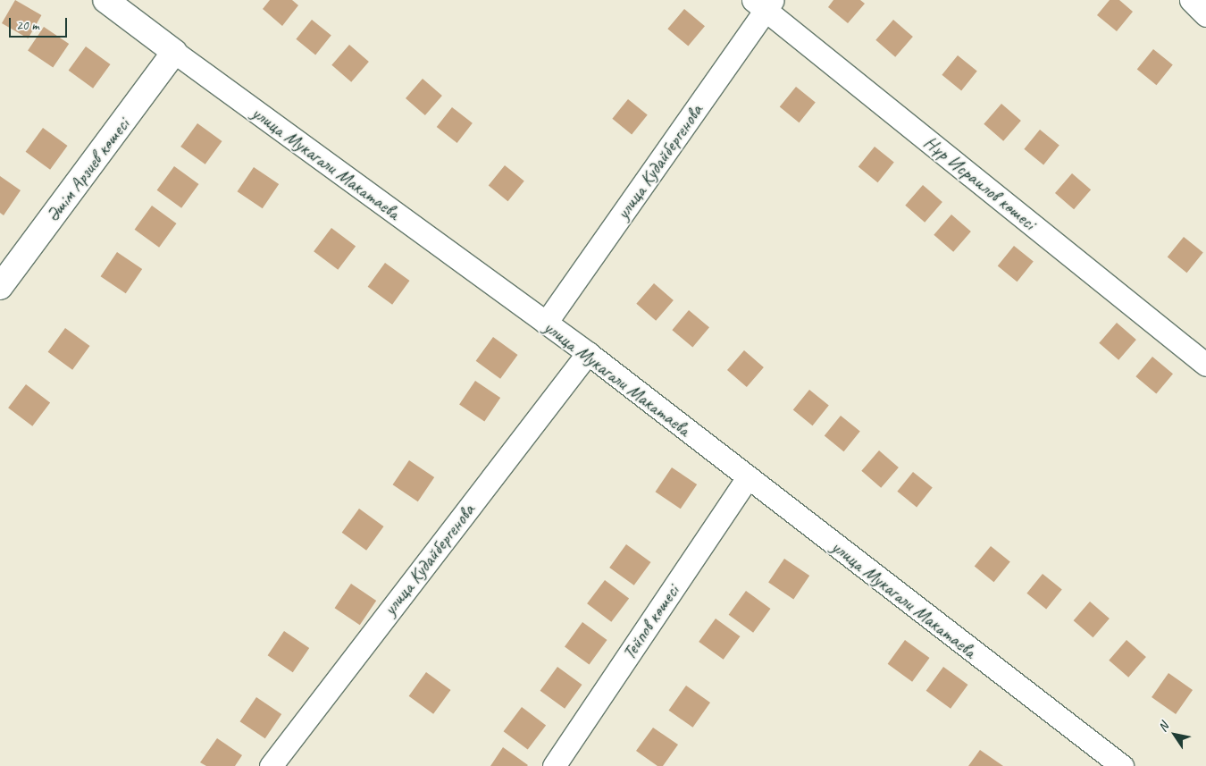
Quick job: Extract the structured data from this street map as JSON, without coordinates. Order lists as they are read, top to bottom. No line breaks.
{"streets":{"street":["улица Кудайбергенова","улица Мукагали Макатаева","Әшім Арзиев көшесі","Нұр Исраилов көшесі","Тейпов көшесі"]},"crossings":[["улица Кудайбергенова","улица Мукагали Макатаева"],["улица Кудайбергенова","Нұр Исраилов көшесі"],["улица Мукагали Макатаева","Әшім Арзиев көшесі"],["улица Мукагали Макатаева","Тейпов көшесі"]],"scale_bar":"20 m","north":"top left"}
